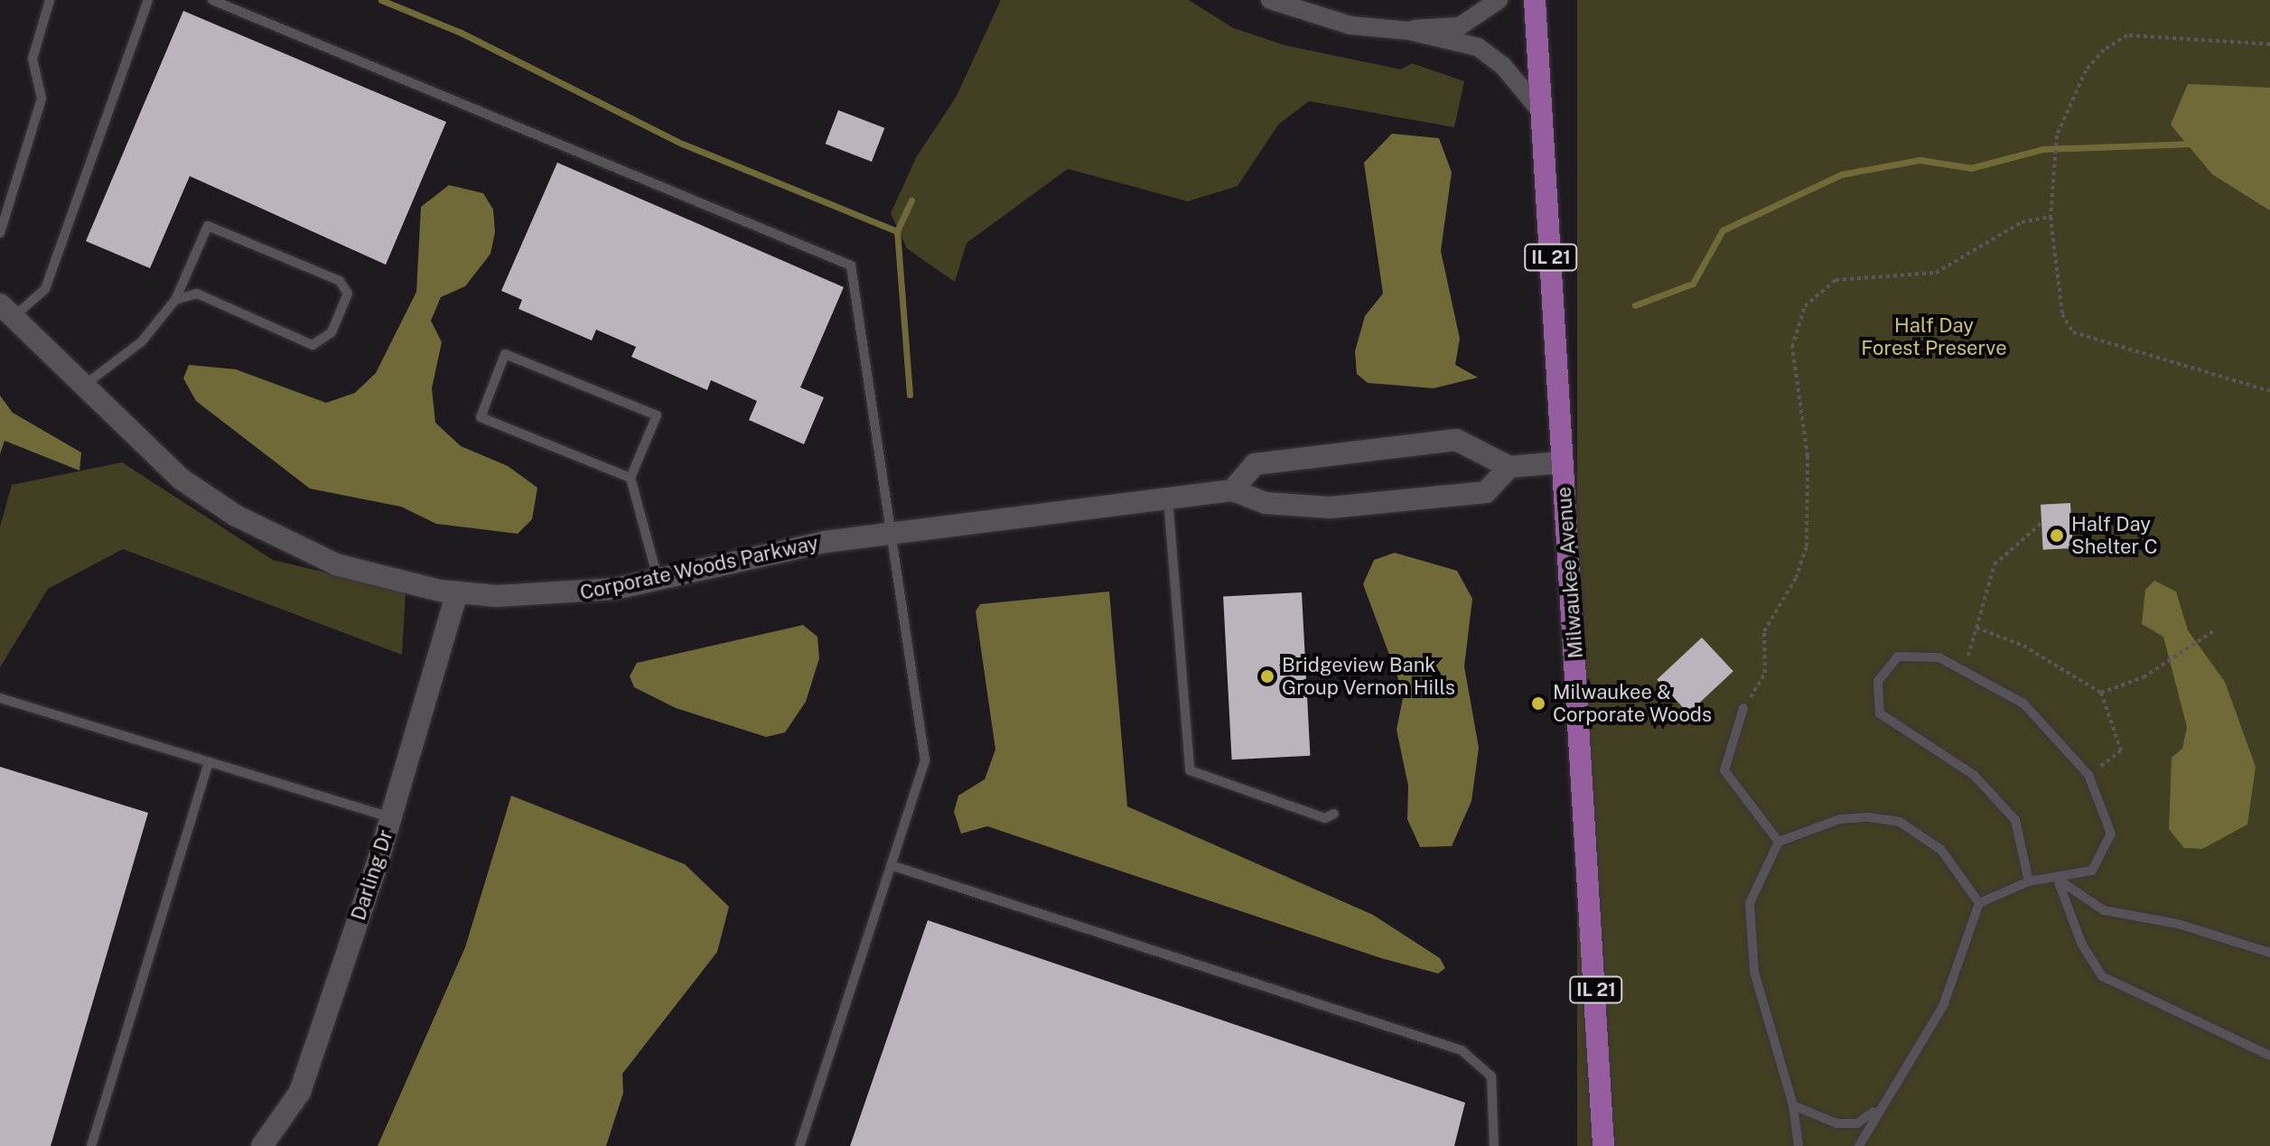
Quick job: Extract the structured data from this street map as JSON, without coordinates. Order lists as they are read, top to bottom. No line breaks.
{"streets":{"main road":["IL 21","Milwaukee Avenue"],"street":["Corporate Woods Parkway","Darling Dr"]},"crossings":[["Corporate Woods Parkway","Darling Dr"]],"parks":["Half Day Forest Preserve"],"places":["Half Day Shelter C","Bridgeview Bank Group Vernon Hills","Milwaukee & Corporate Woods"]}
